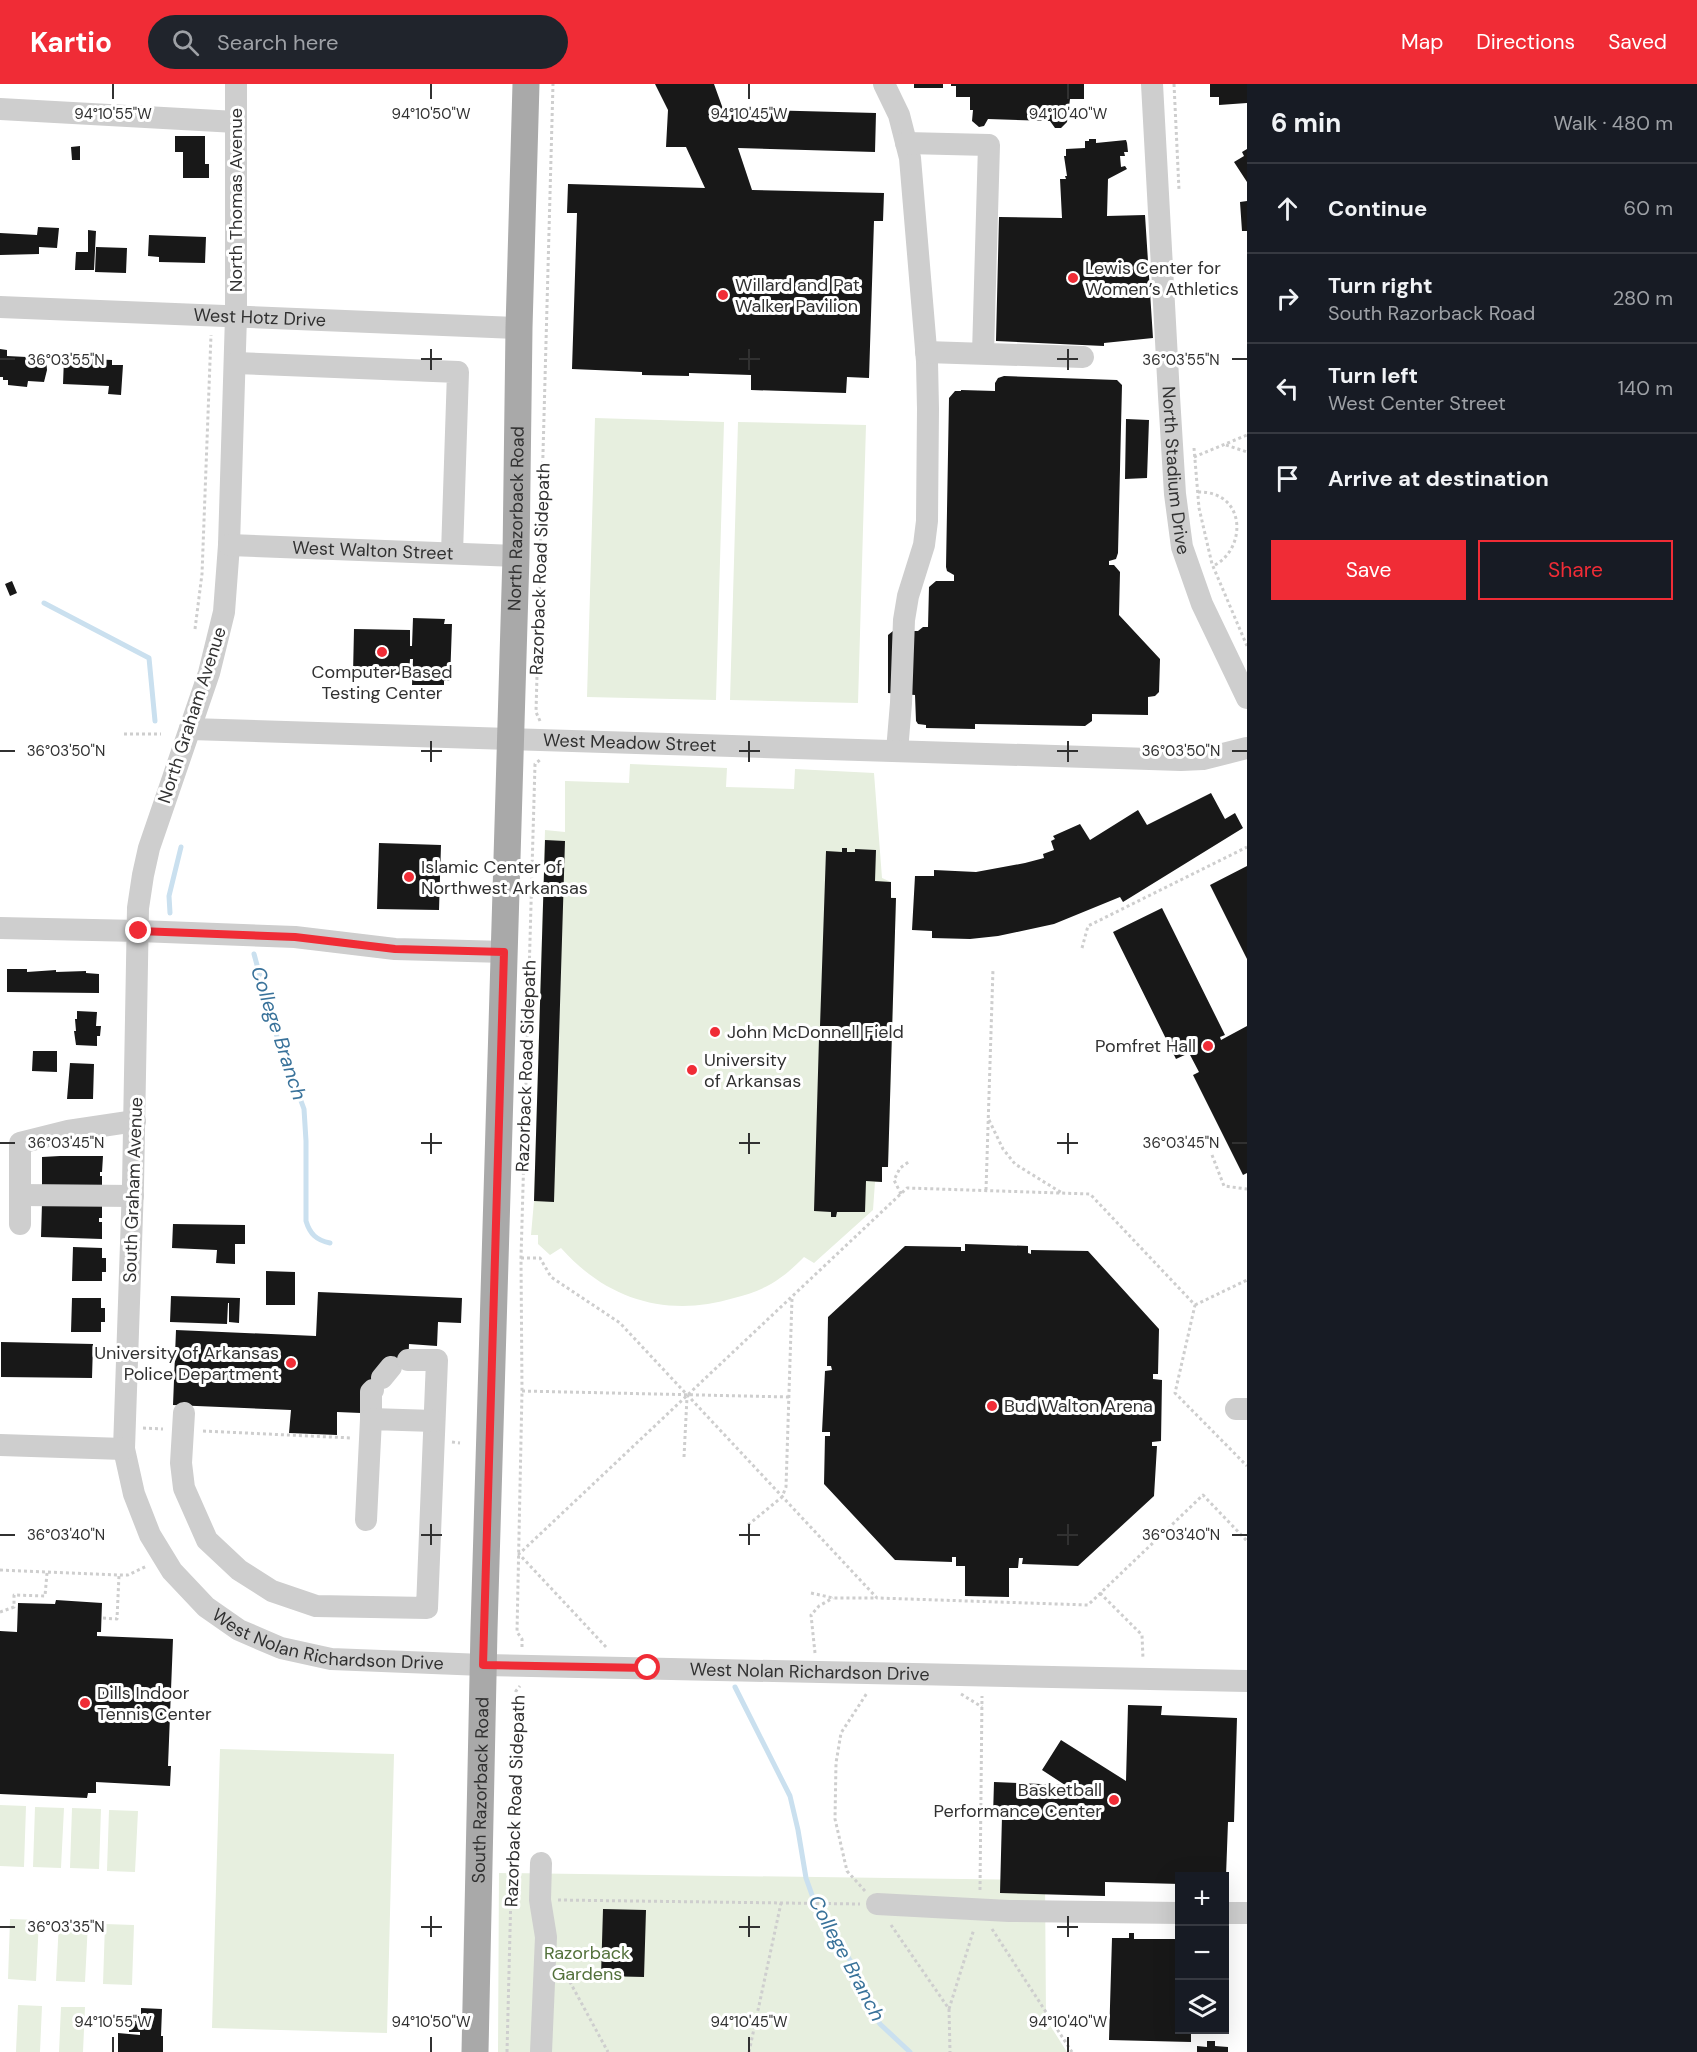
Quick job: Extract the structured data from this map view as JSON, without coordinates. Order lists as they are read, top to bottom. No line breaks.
{"streets":{"main road":["North Razorback Road","South Razorback Road"],"street":["North Thomas Avenue","West Hotz Drive","North Stadium Drive","West Walton Street","North Graham Avenue","West Meadow Street","South Graham Avenue","West Nolan Richardson Drive"],"path":["Razorback Road Sidepath"]},"crossings":[["North Thomas Avenue","West Hotz Drive"],["North Thomas Avenue","North Graham Avenue"],["West Hotz Drive","North Razorback Road"],["West Hotz Drive","North Graham Avenue"],["North Razorback Road","West Walton Street"],["North Razorback Road","West Meadow Street"],["North Razorback Road","South Razorback Road"],["West Walton Street","North Graham Avenue"],["Razorback Road Sidepath","West Meadow Street"],["Razorback Road Sidepath","West Nolan Richardson Drive"],["North Graham Avenue","West Meadow Street"],["North Graham Avenue","South Graham Avenue"],["South Graham Avenue","West Nolan Richardson Drive"],["West Nolan Richardson Drive","South Razorback Road"]],"water":["College Branch"],"parks":["Razorback Gardens"],"places":["Lewis Center for Women’s Athletics","Willard and Pat Walker Pavilion","Computer Based Testing Center","Islamic Center of Northwest Arkansas","John McDonnell Field","Pomfret Hall","University of Arkansas","University of Arkansas Police Department","Bud Walton Arena","Dills Indoor Tennis Center","Basketball Performance Center"],"page":{"header":"Kartio","search":"Search here","nav":["Map","Directions","Saved"],"heading":["6 min","Walk · 480 m"],"list":[["Continue","60 m"],["Turn right","South Razorback Road","280 m"],["Turn left","West Center Street","140 m"],"Arrive at destination"],"buttons":["Save","Share"],"map_buttons":["+","−"]},"coordinates":["94°10'55\"W","94°10'50\"W","94°10'45\"W","94°10'40\"W","36°03'55\"N","36°03'50\"N","36°03'45\"N","36°03'40\"N","36°03'35\"N"]}
